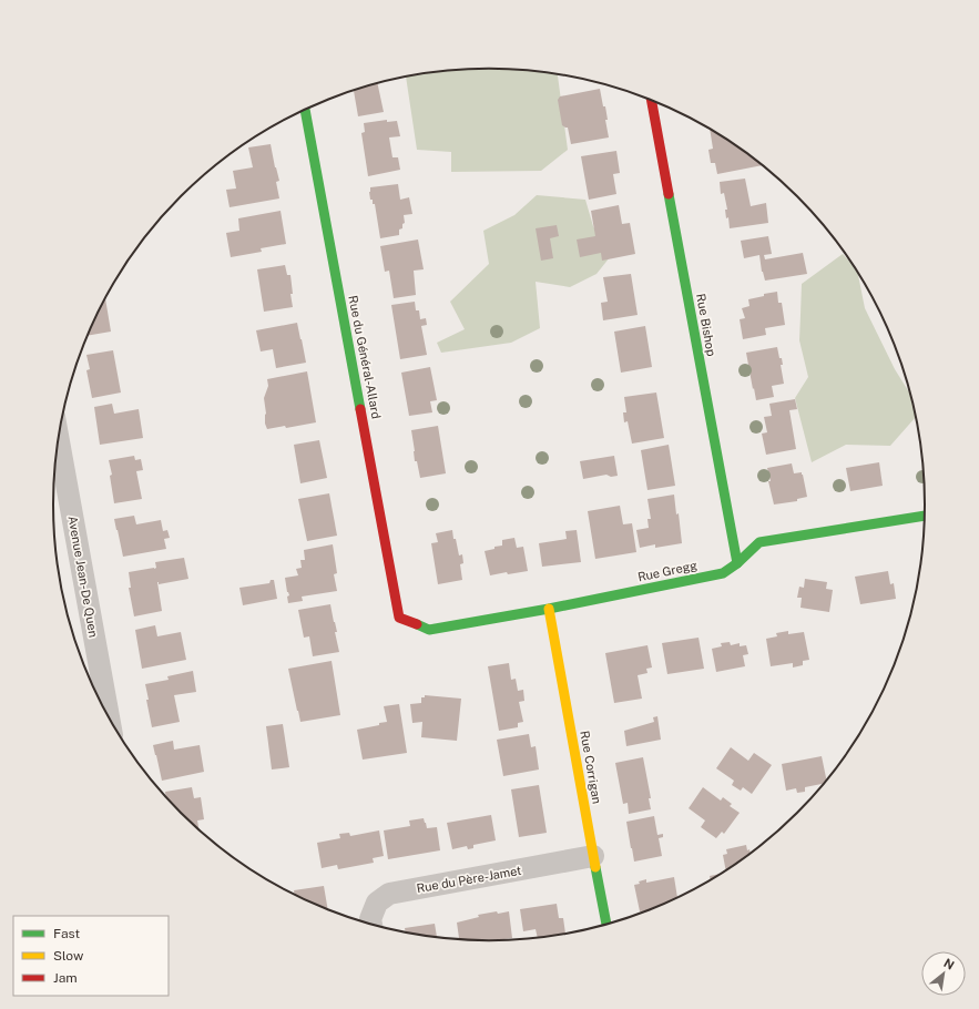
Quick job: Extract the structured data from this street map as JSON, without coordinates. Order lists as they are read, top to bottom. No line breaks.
{"streets":{"street":["Rue Bishop","Rue du Général-Allard","Rue Gregg","Avenue Jean-De Quen","Rue Corrigan","Rue du Père-Jamet"]},"crossings":[["Rue Bishop","Rue Gregg"],["Rue du Général-Allard","Rue Gregg"],["Rue Gregg","Rue Corrigan"],["Rue Corrigan","Rue du Père-Jamet"]],"legend":["Fast","Slow","Jam"],"north":"top right"}
